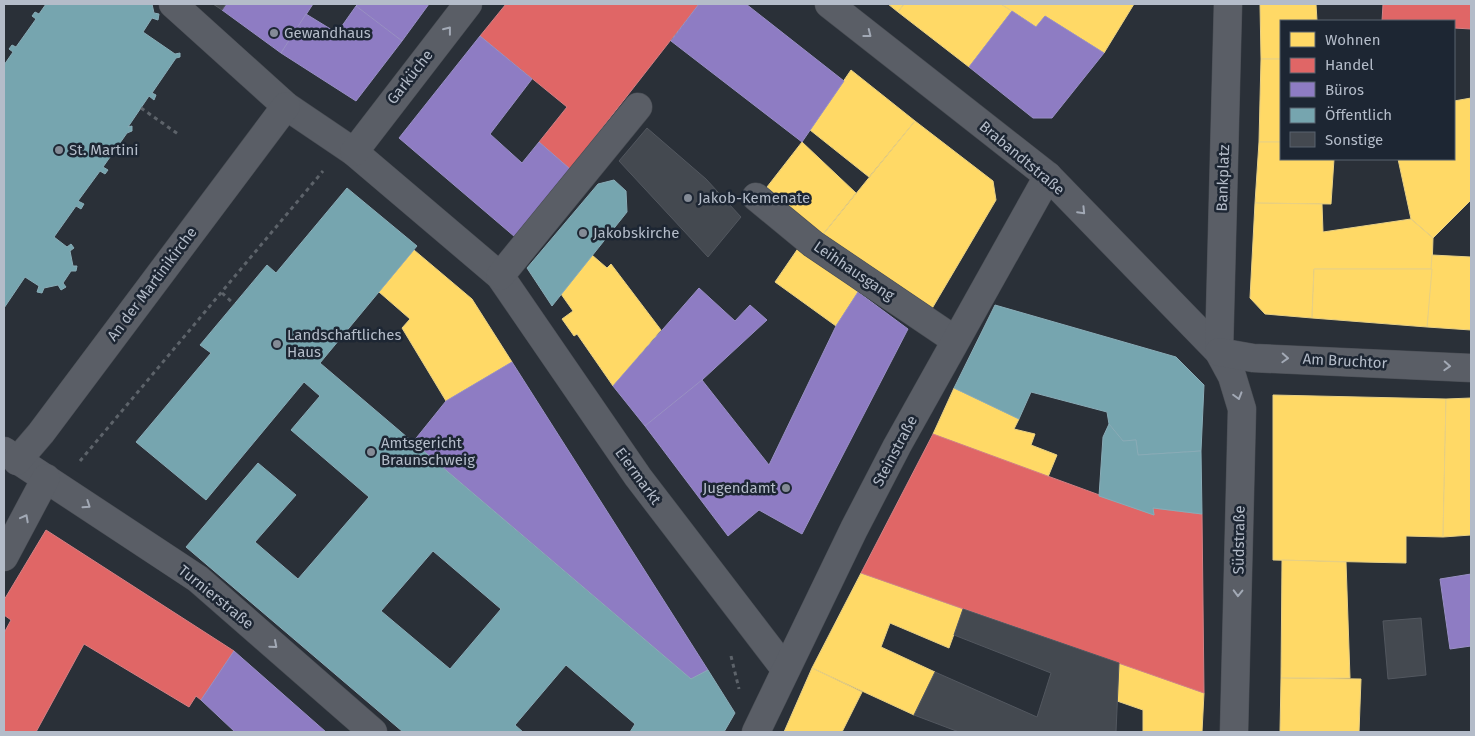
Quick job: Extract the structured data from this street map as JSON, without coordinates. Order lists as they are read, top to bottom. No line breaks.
{"streets":{"street":["Garküche","Brabandtstraße","Bankplatz","Leihhausgang","An der Martinikirche","Am Bruchtor","Steinstraße","Eiermarkt","Südstraße","Turnierstraße"]},"crossings":[["Garküche","Eiermarkt"],["Brabandtstraße","Bankplatz"],["Brabandtstraße","Am Bruchtor"],["Brabandtstraße","Steinstraße"],["Brabandtstraße","Südstraße"],["Bankplatz","Am Bruchtor"],["Bankplatz","Südstraße"],["Leihhausgang","Steinstraße"],["An der Martinikirche","Turnierstraße"],["Am Bruchtor","Südstraße"],["Steinstraße","Eiermarkt"]],"one_way":["Brabandtstraße","Am Bruchtor","Südstraße","Turnierstraße"],"places":["Gewandhaus","St. Martini","Jakob-Kemenate","Jakobskirche","Landschaftliches Haus","Amtsgericht Braunschweig","Jugendamt"],"legend":["Wohnen","Handel","Büros","Öffentlich","Sonstige"]}
